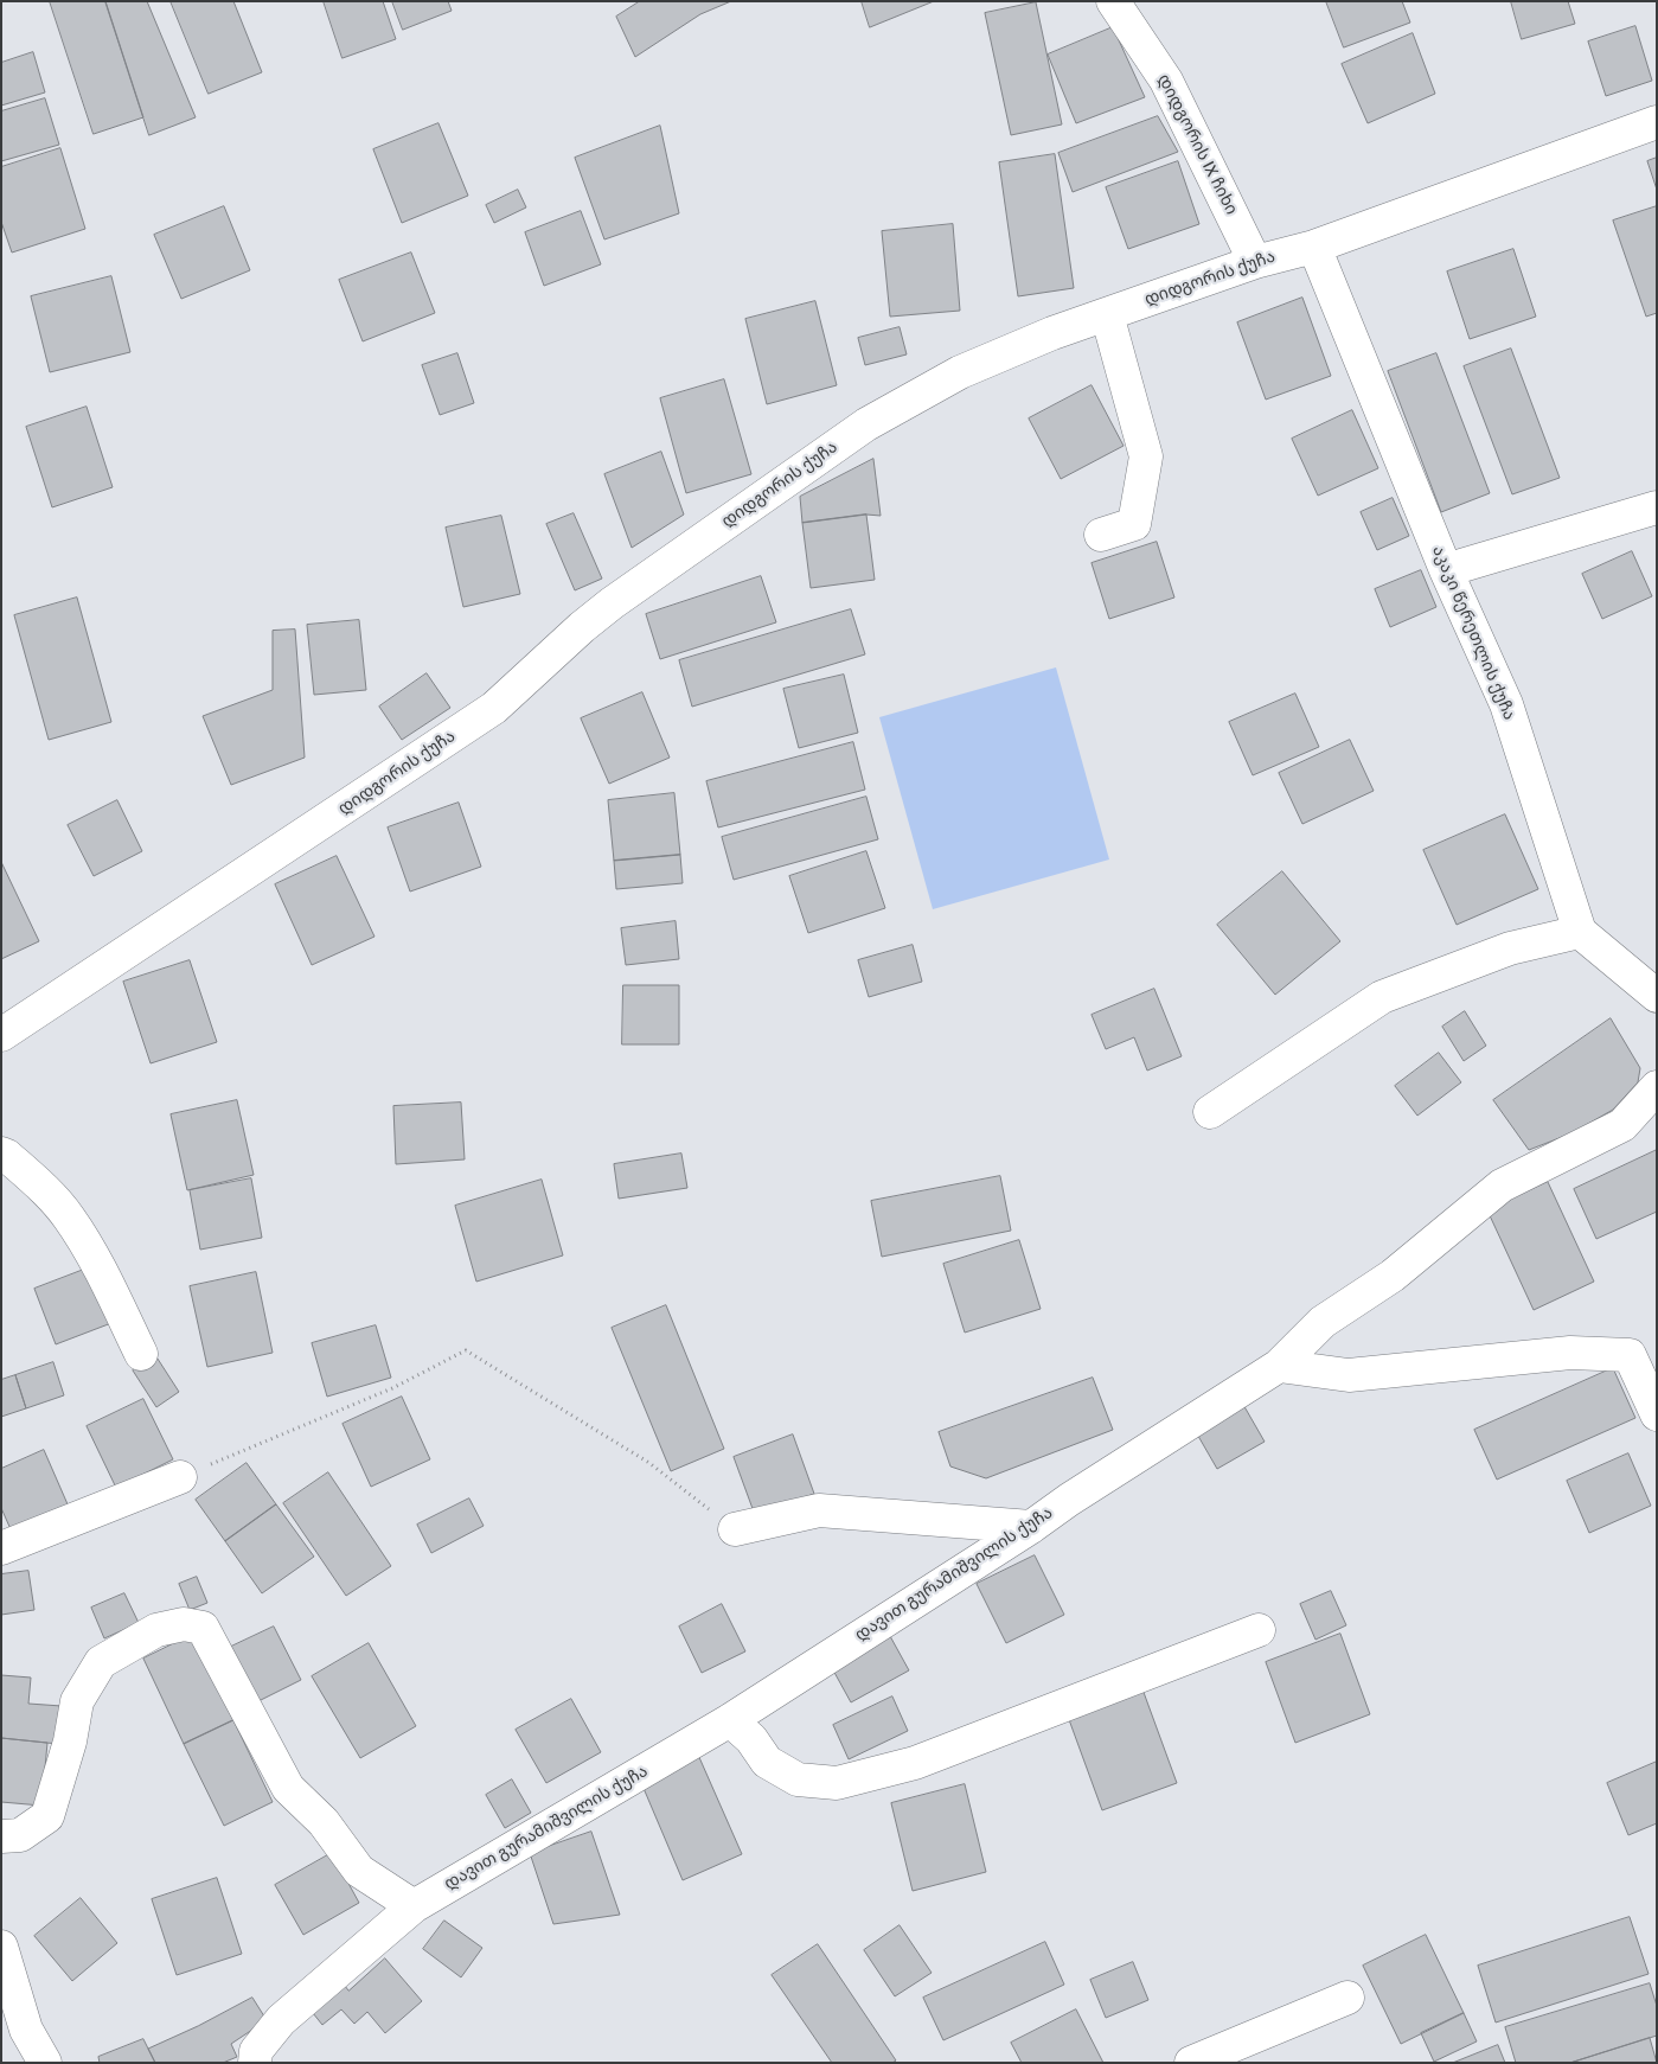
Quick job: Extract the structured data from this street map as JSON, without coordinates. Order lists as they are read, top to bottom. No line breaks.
{"streets":{"street":["დიდგორის IX ჩიხი","დიდგორის ქუჩა","აკაკი წერეთლის ქუჩა","დავით გურამიშვილის ქუჩა"]},"crossings":[["დიდგორის IX ჩიხი","დიდგორის ქუჩა"],["დიდგორის ქუჩა","აკაკი წერეთლის ქუჩა"]]}
